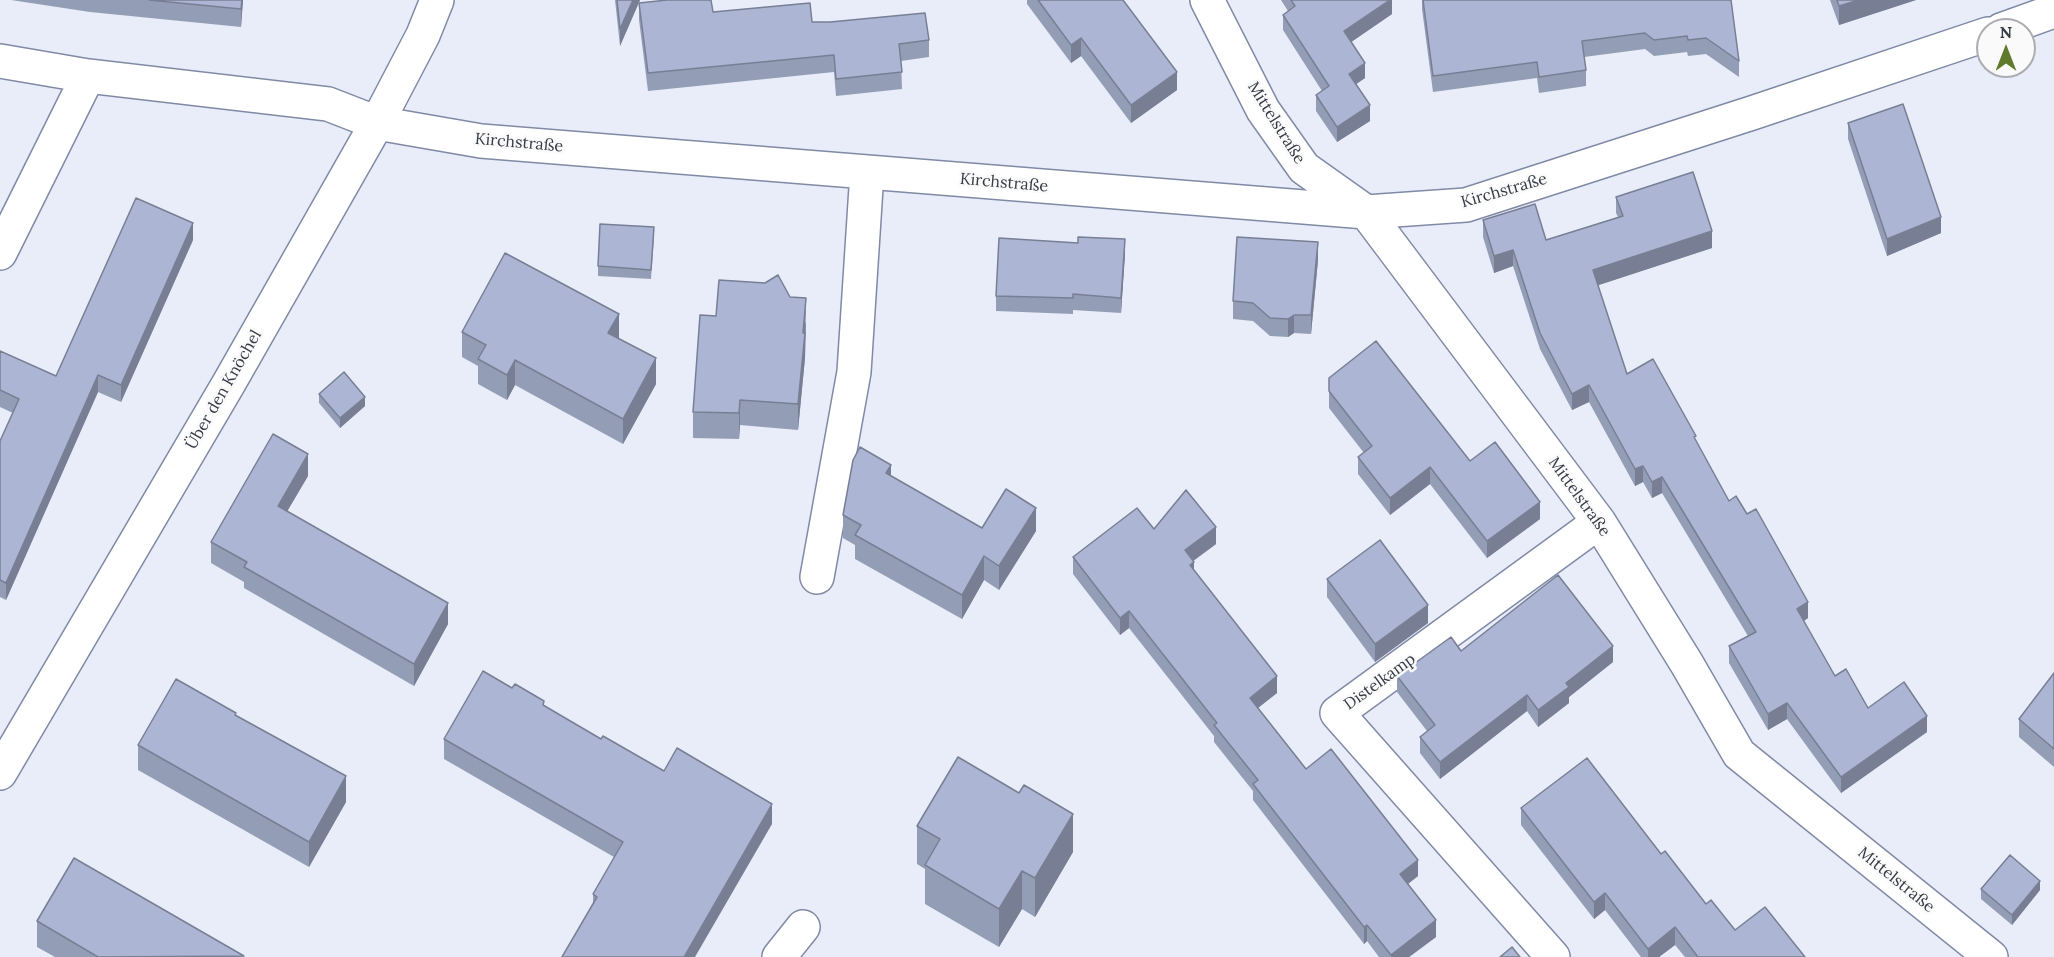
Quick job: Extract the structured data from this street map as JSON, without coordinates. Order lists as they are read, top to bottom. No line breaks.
{"streets":{"street":["Mittelstraße","Kirchstraße","Über den Knöchel","Distelkamp"]},"crossings":[["Mittelstraße","Kirchstraße"],["Mittelstraße","Distelkamp"],["Kirchstraße","Über den Knöchel"]],"north":"top"}
